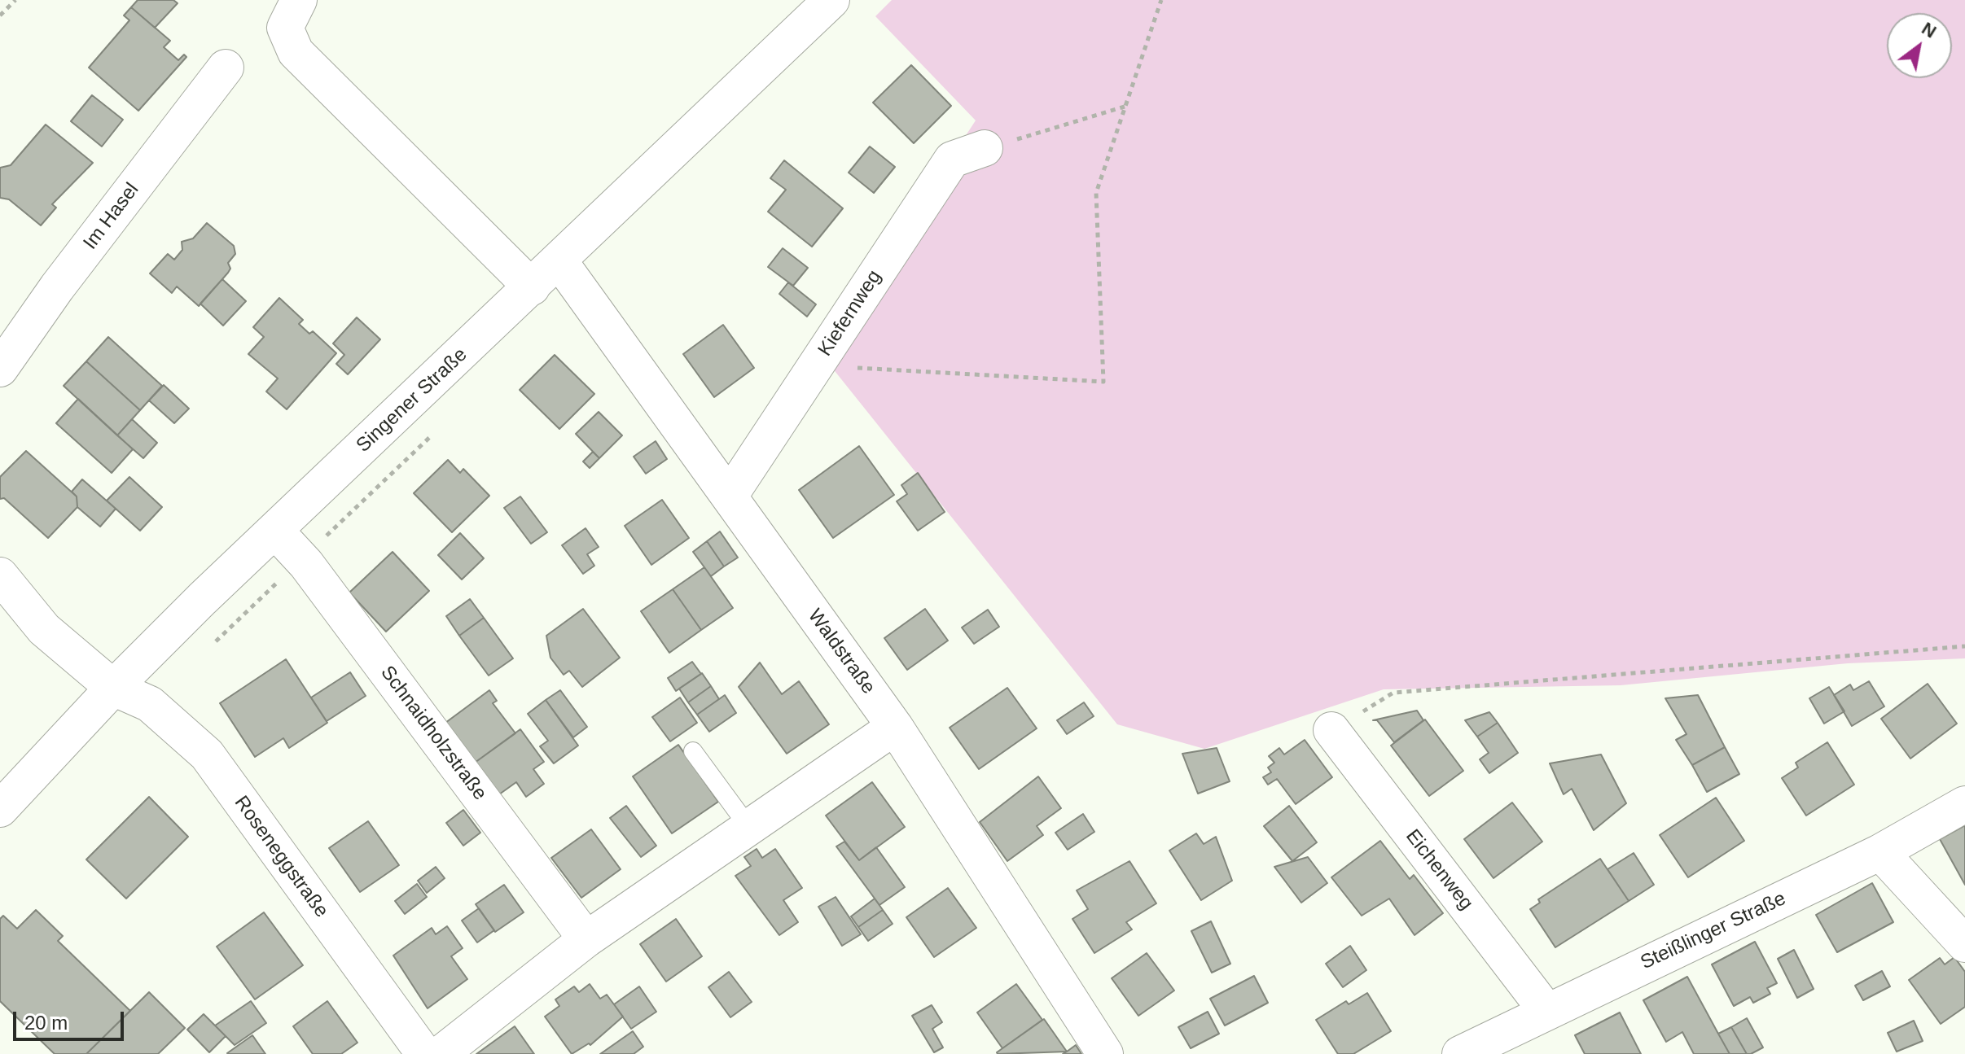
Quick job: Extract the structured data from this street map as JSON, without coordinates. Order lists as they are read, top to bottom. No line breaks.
{"streets":{"street":["Im Hasel","Kiefernweg","Singener Straße","Waldstraße","Schnaidholzstraße","Roseneggstraße","Eichenweg","Steißlinger Straße"]},"crossings":[["Kiefernweg","Waldstraße"],["Singener Straße","Waldstraße"],["Singener Straße","Schnaidholzstraße"],["Singener Straße","Roseneggstraße"],["Eichenweg","Steißlinger Straße"]],"scale_bar":"20 m","north":"top right"}
